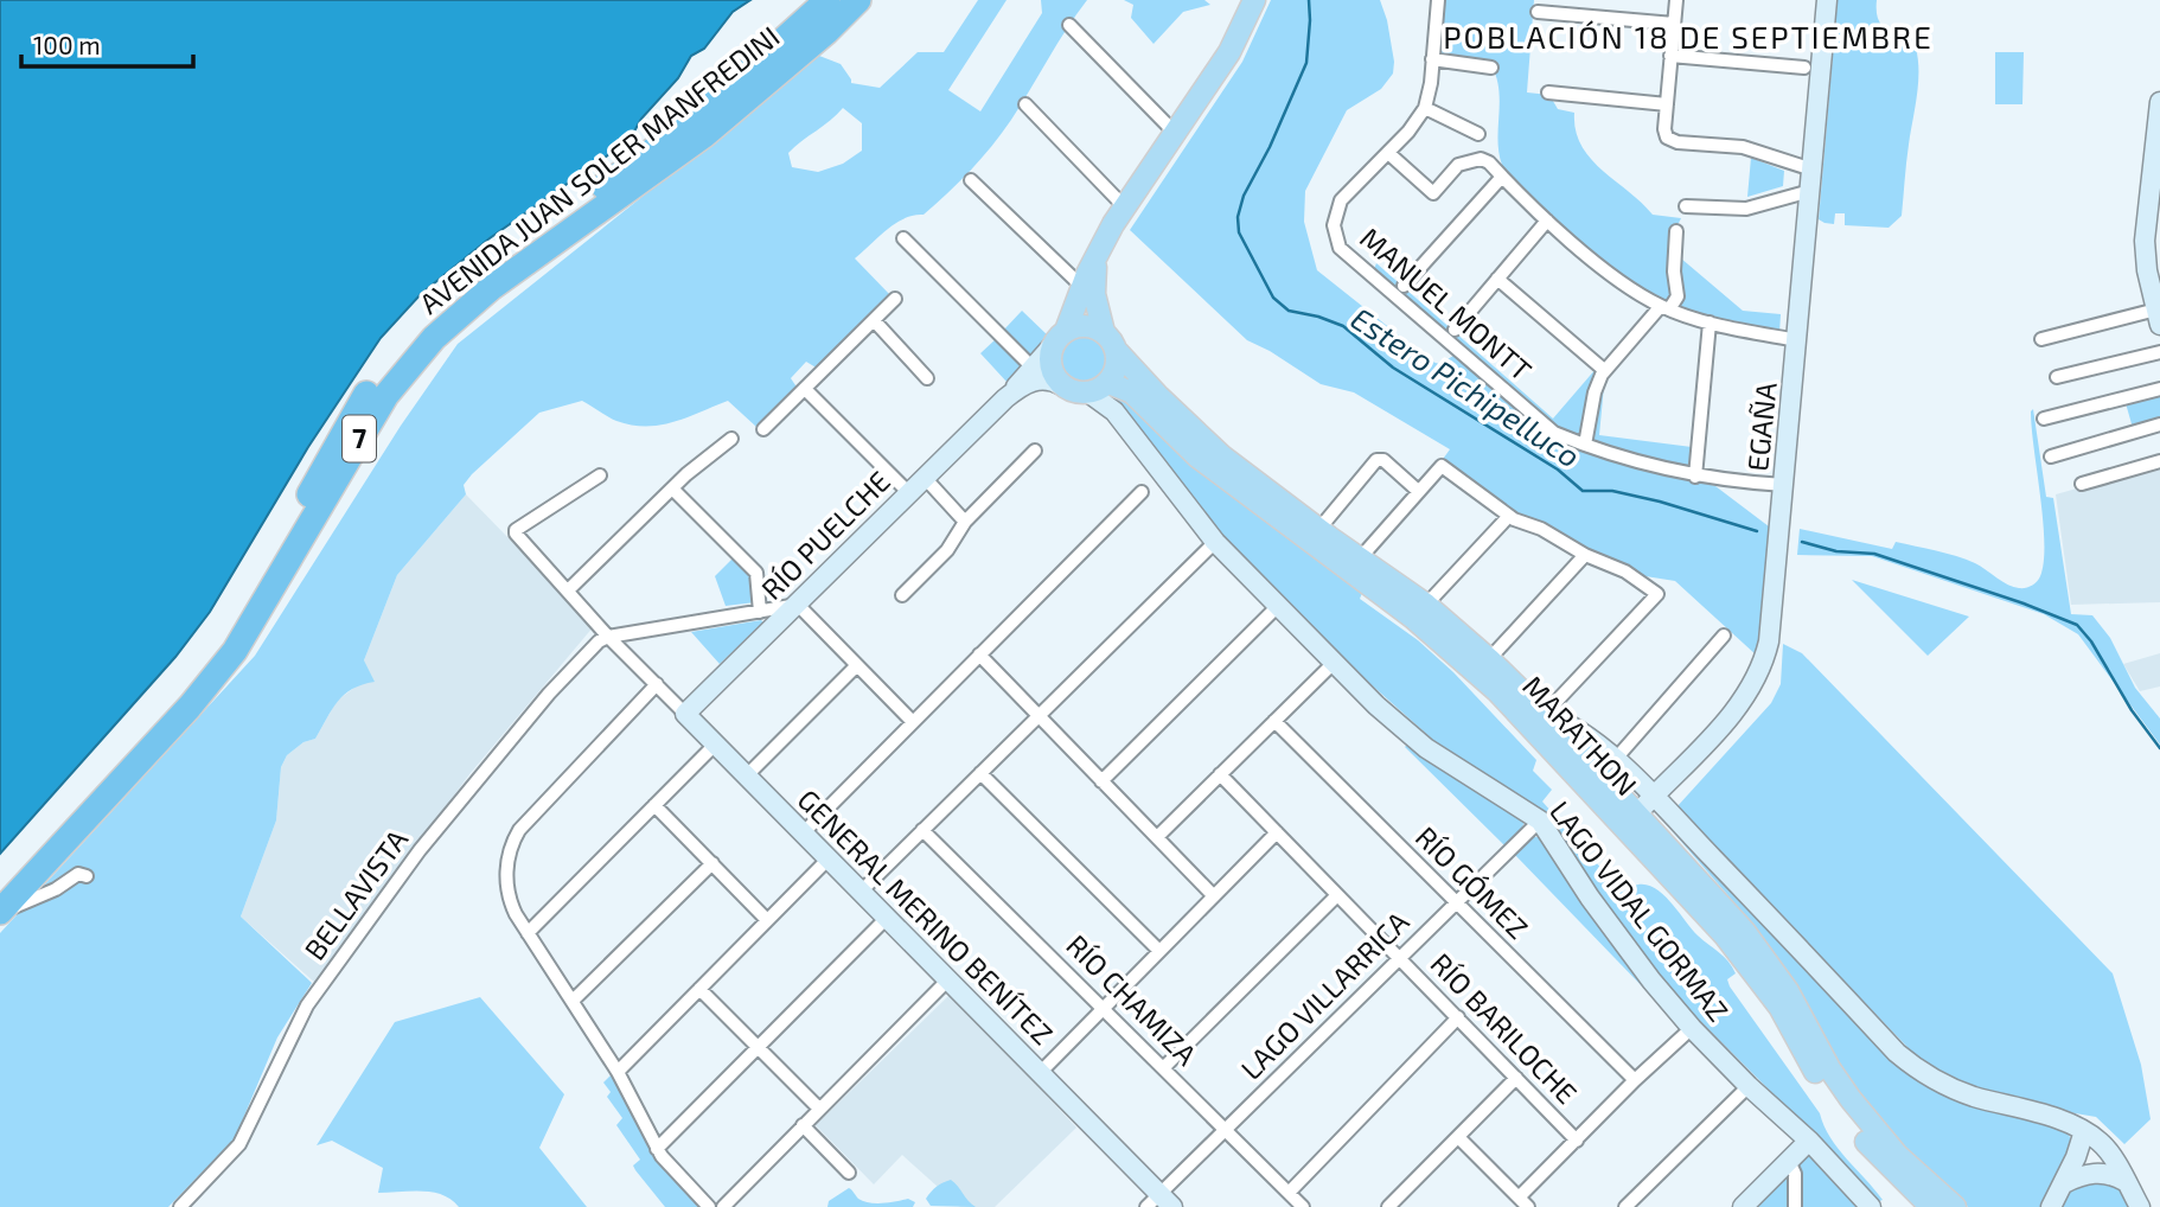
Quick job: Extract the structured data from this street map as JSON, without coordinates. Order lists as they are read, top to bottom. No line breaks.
{"streets":{"highway":["AVENIDA JUAN SOLER MANFREDINI","7"],"main road":["RÍO PUELCHE","MARATHON"],"street":["MANUEL MONTT","EGAÑA","RÍO GÓMEZ","BELLAVISTA","LAGO VIDAL GORMAZ","GENERAL MERINO BENÍTEZ","LAGO VILLARRICA","RÍO CHAMIZA","RÍO BARILOCHE"]},"crossings":[["MANUEL MONTT","EGAÑA"],["EGAÑA","MARATHON"],["RÍO PUELCHE","MARATHON"],["RÍO PUELCHE","LAGO VIDAL GORMAZ"],["RÍO PUELCHE","GENERAL MERINO BENÍTEZ"],["MARATHON","LAGO VIDAL GORMAZ"],["RÍO GÓMEZ","LAGO VILLARRICA"],["BELLAVISTA","GENERAL MERINO BENÍTEZ"],["LAGO VIDAL GORMAZ","LAGO VILLARRICA"],["GENERAL MERINO BENÍTEZ","LAGO VILLARRICA"],["LAGO VILLARRICA","RÍO CHAMIZA"],["LAGO VILLARRICA","RÍO BARILOCHE"]],"districts":["POBLACIÓN 18 DE SEPTIEMBRE"],"water":["Estero Pichipelluco"],"scale_bar":"100 m"}
